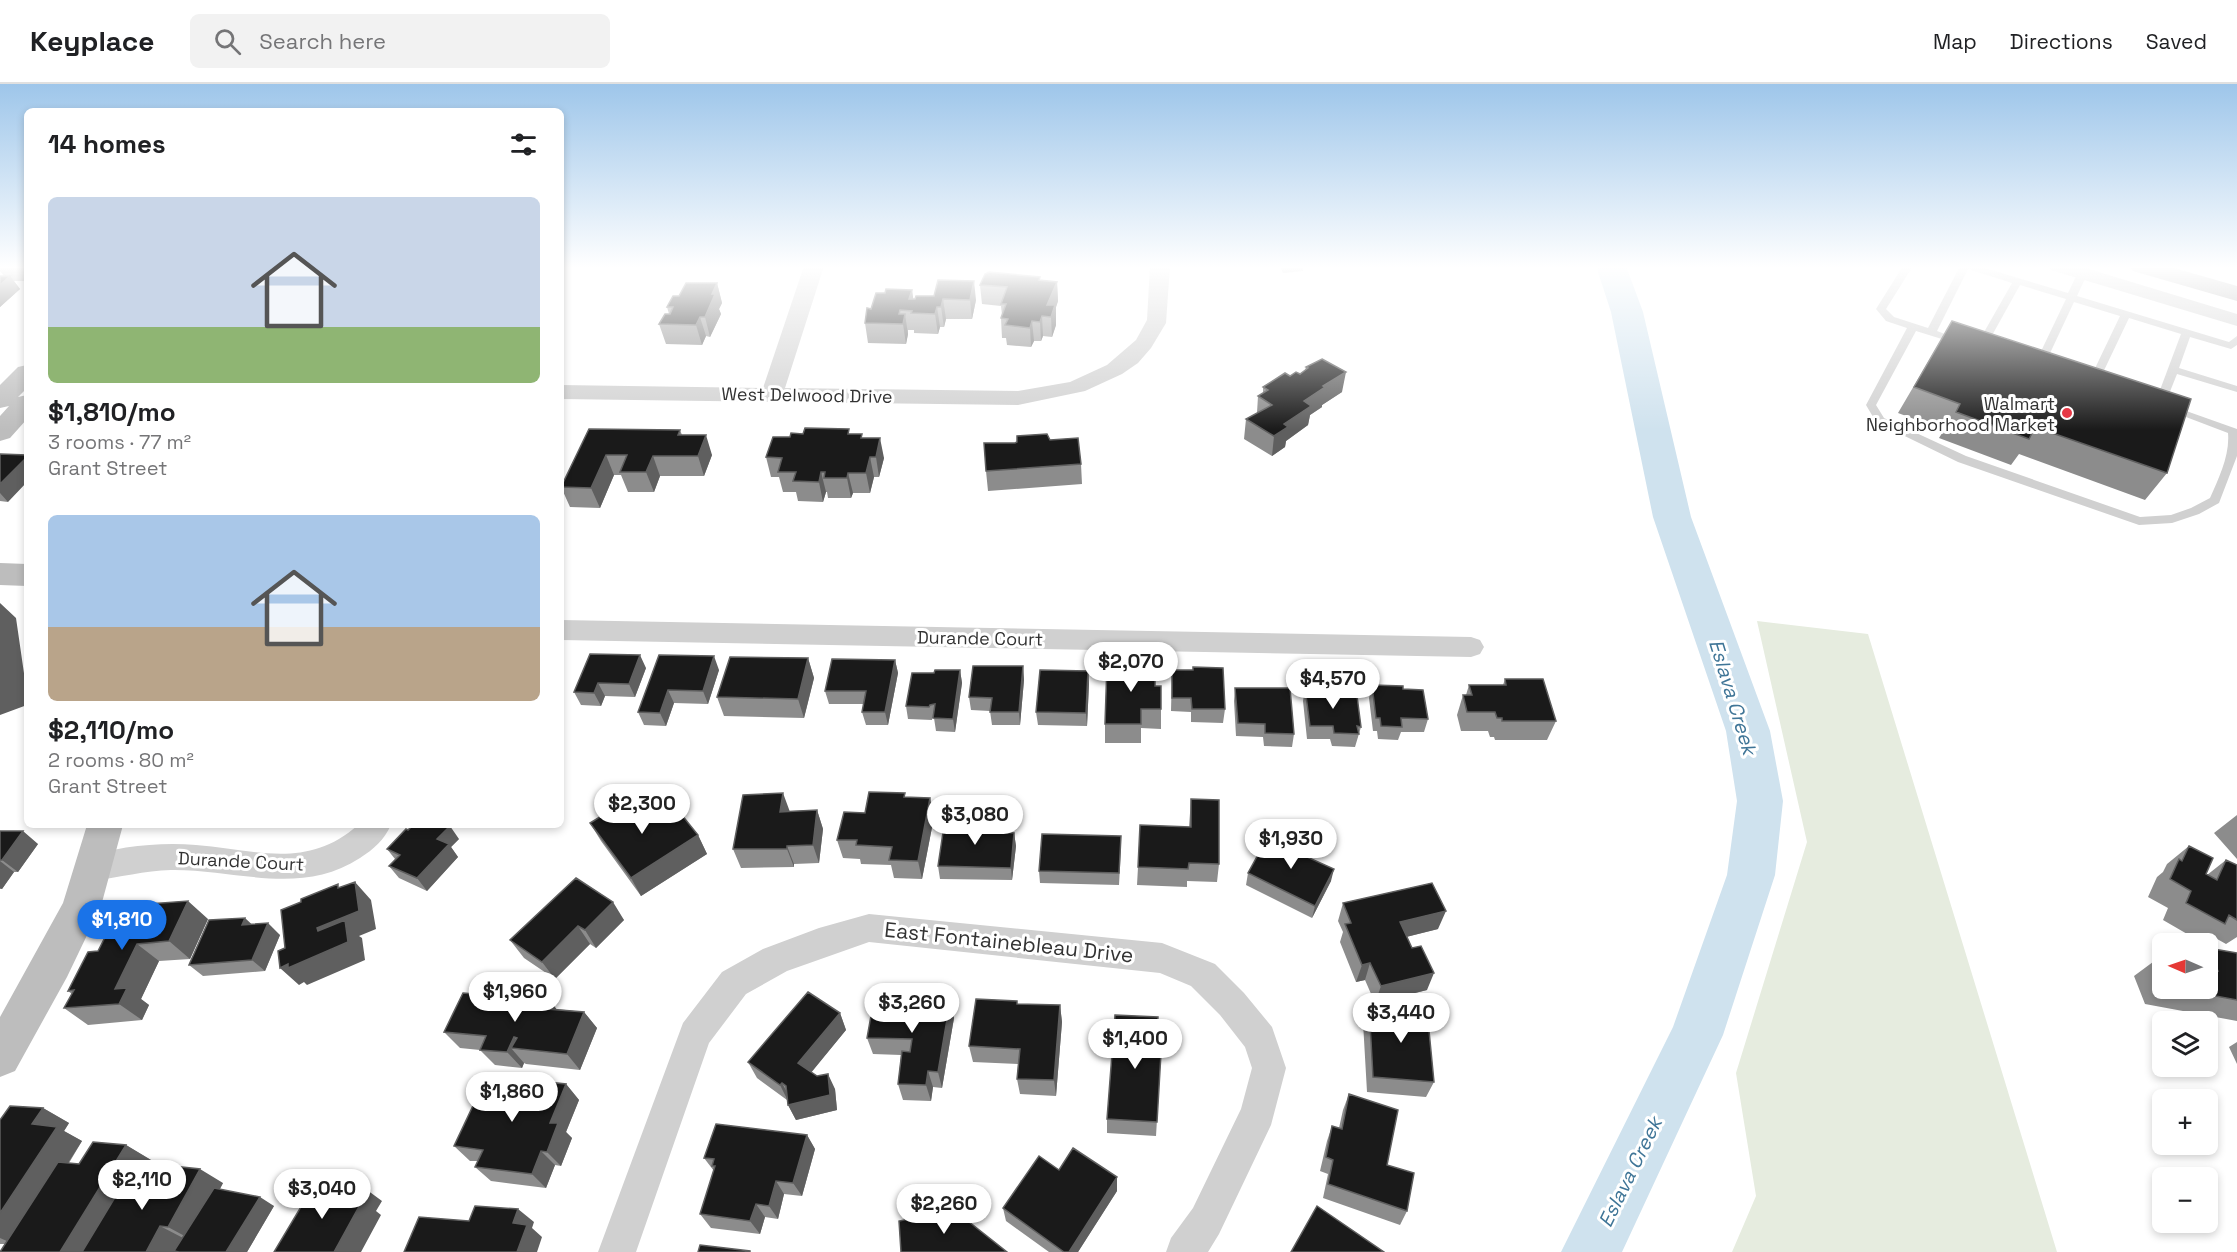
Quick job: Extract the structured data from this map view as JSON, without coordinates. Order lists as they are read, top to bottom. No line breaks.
{"streets":{"street":["West Delwood Drive","Durande Court","East Fontainebleau Drive"]},"water":["Eslava Creek"],"places":["Walmart Neighborhood Market"],"north":"left","page":{"header":"Keyplace","search":"Search here","nav":["Map","Directions","Saved"],"heading":"14 homes","list":[{"name":"$1,810/mo","note":"3 rooms · 77 m² · Grant Street"},{"name":"$2,110/mo","note":"2 rooms · 80 m² · Grant Street"}],"price":["$2,070","$4,570","$2,300","$3,080","$1,930","$1,810","$1,960","$3,260","$3,440","$1,400","$1,860","$2,110","$3,040","$2,260"],"map_buttons":["+","−"]}}
